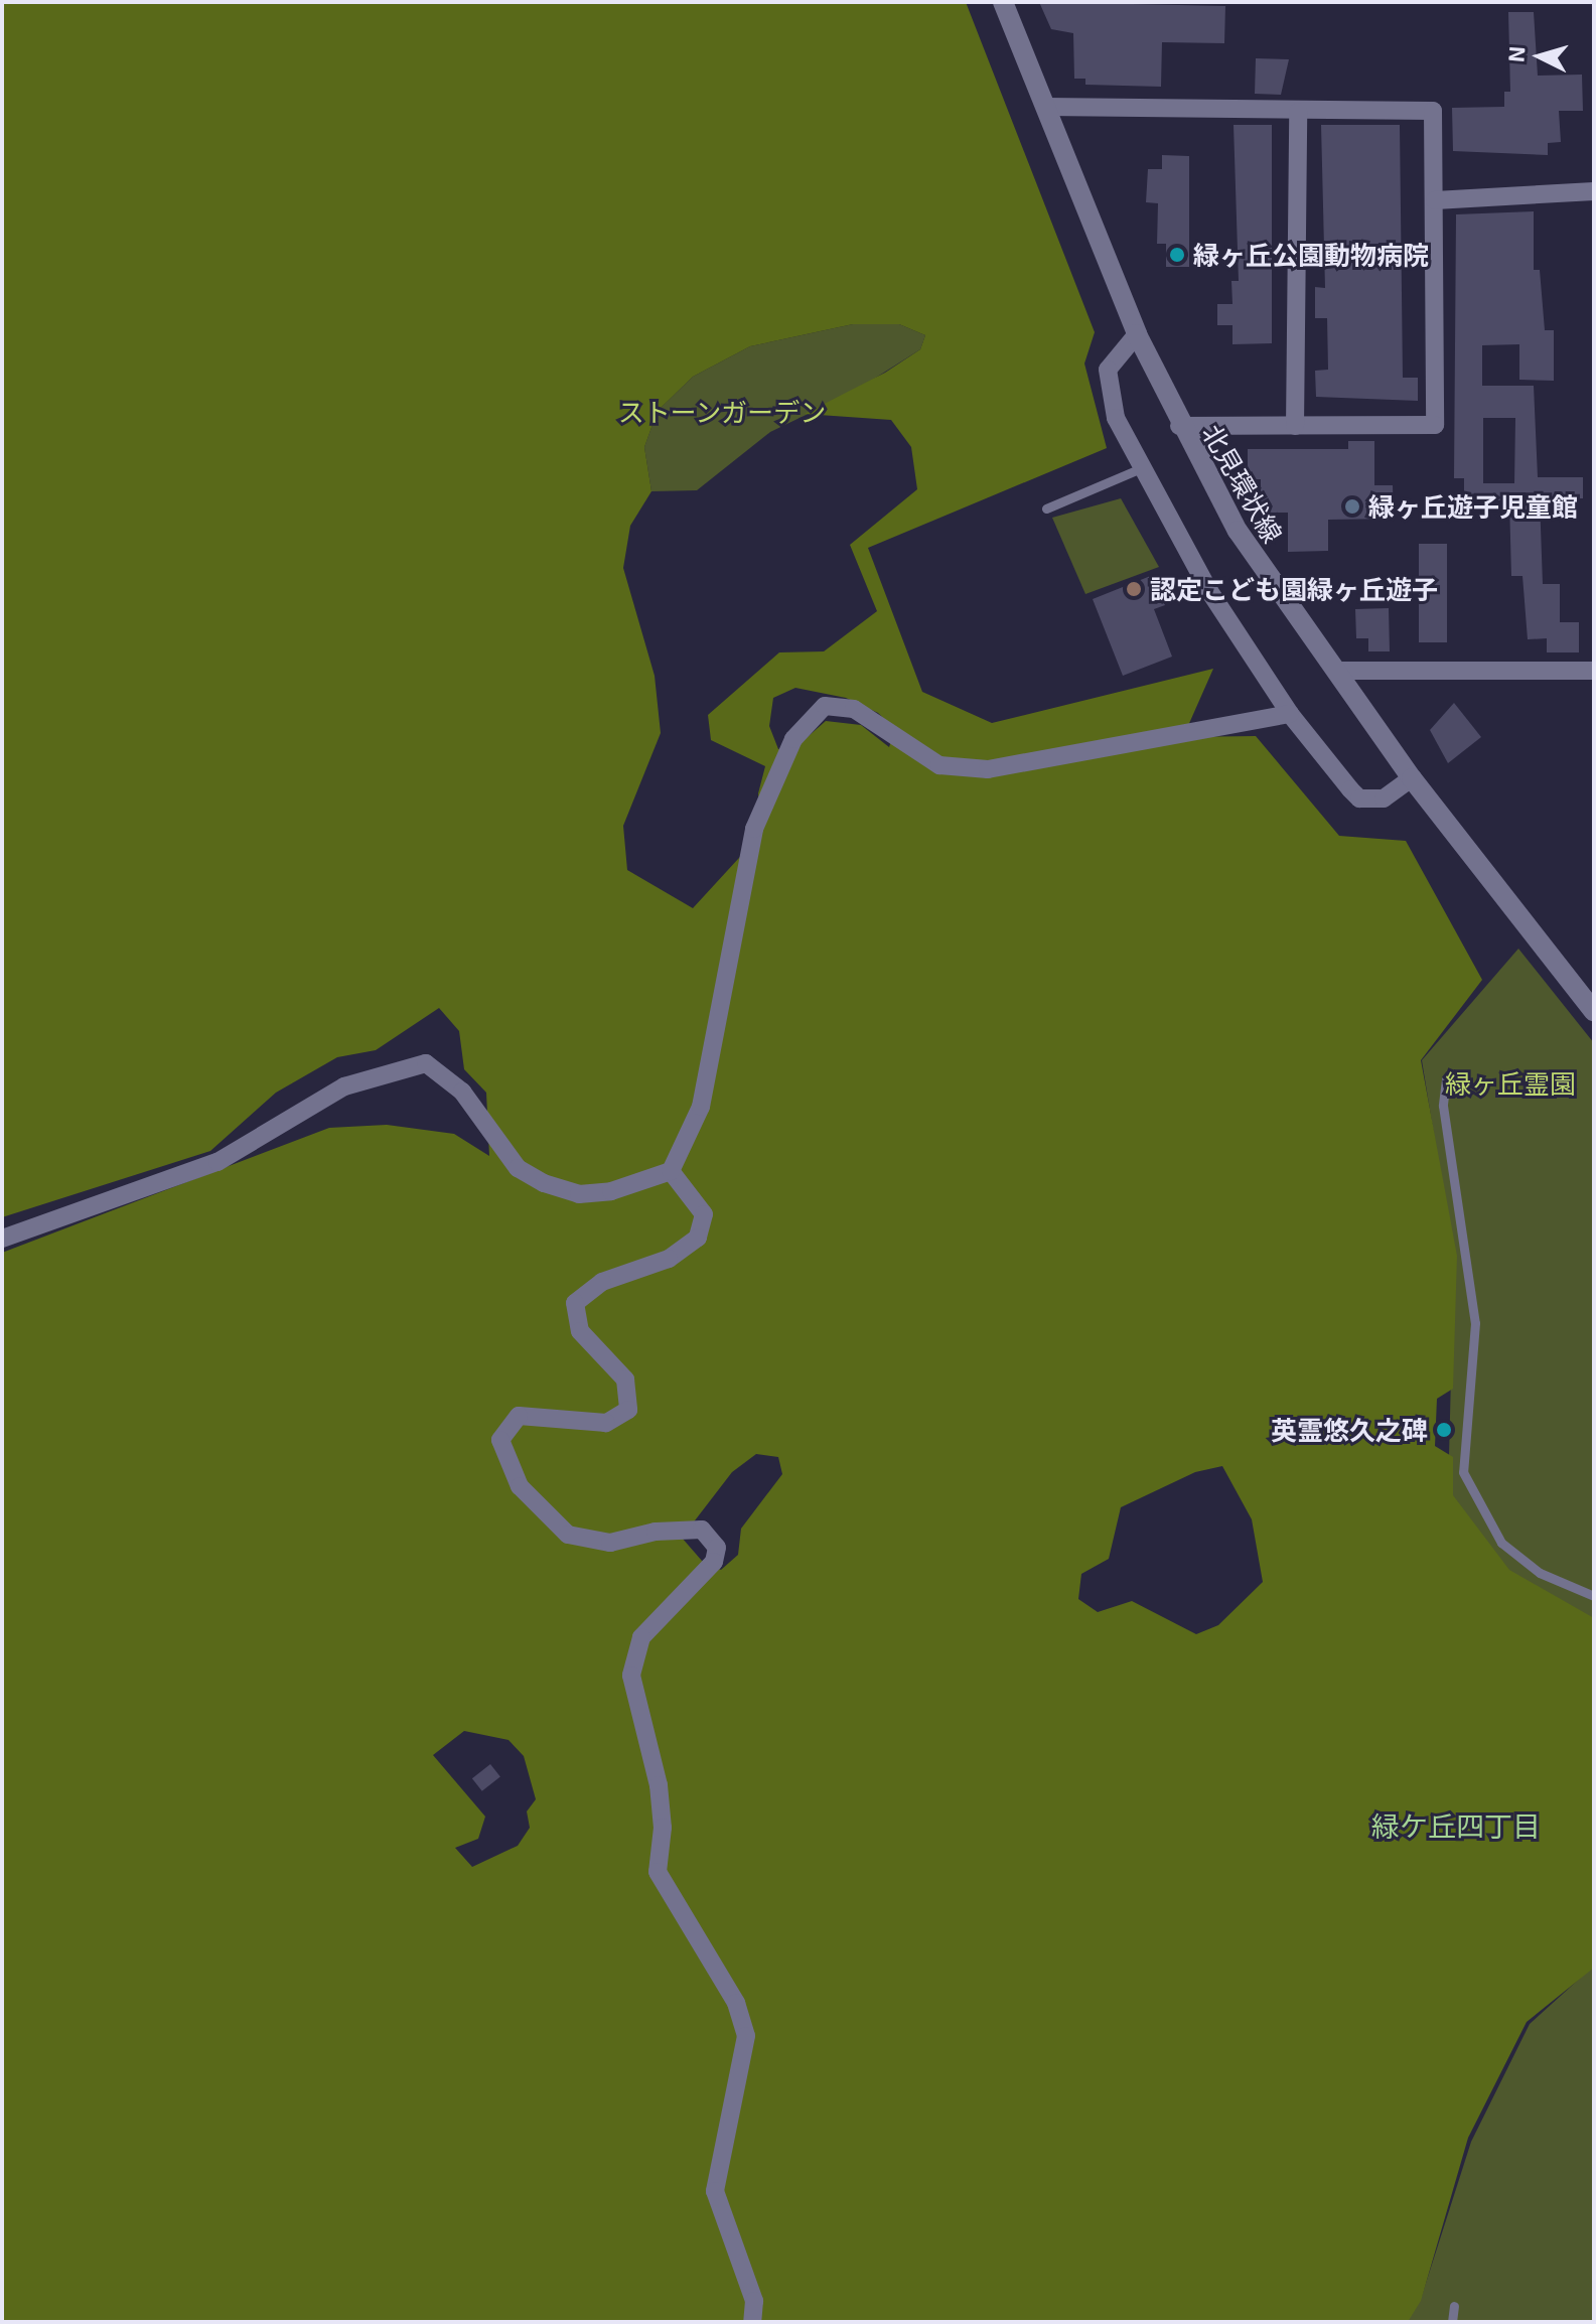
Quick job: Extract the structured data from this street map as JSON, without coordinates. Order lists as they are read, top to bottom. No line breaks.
{"streets":{"main road":["北見環状線"]},"districts":["緑ケ丘四丁目"],"parks":["ストーンガーデン","緑ヶ丘霊園"],"places":["緑ヶ丘公園動物病院","緑ヶ丘遊子児童館","認定こども園緑ヶ丘遊子","英霊悠久之碑"],"north":"left"}
